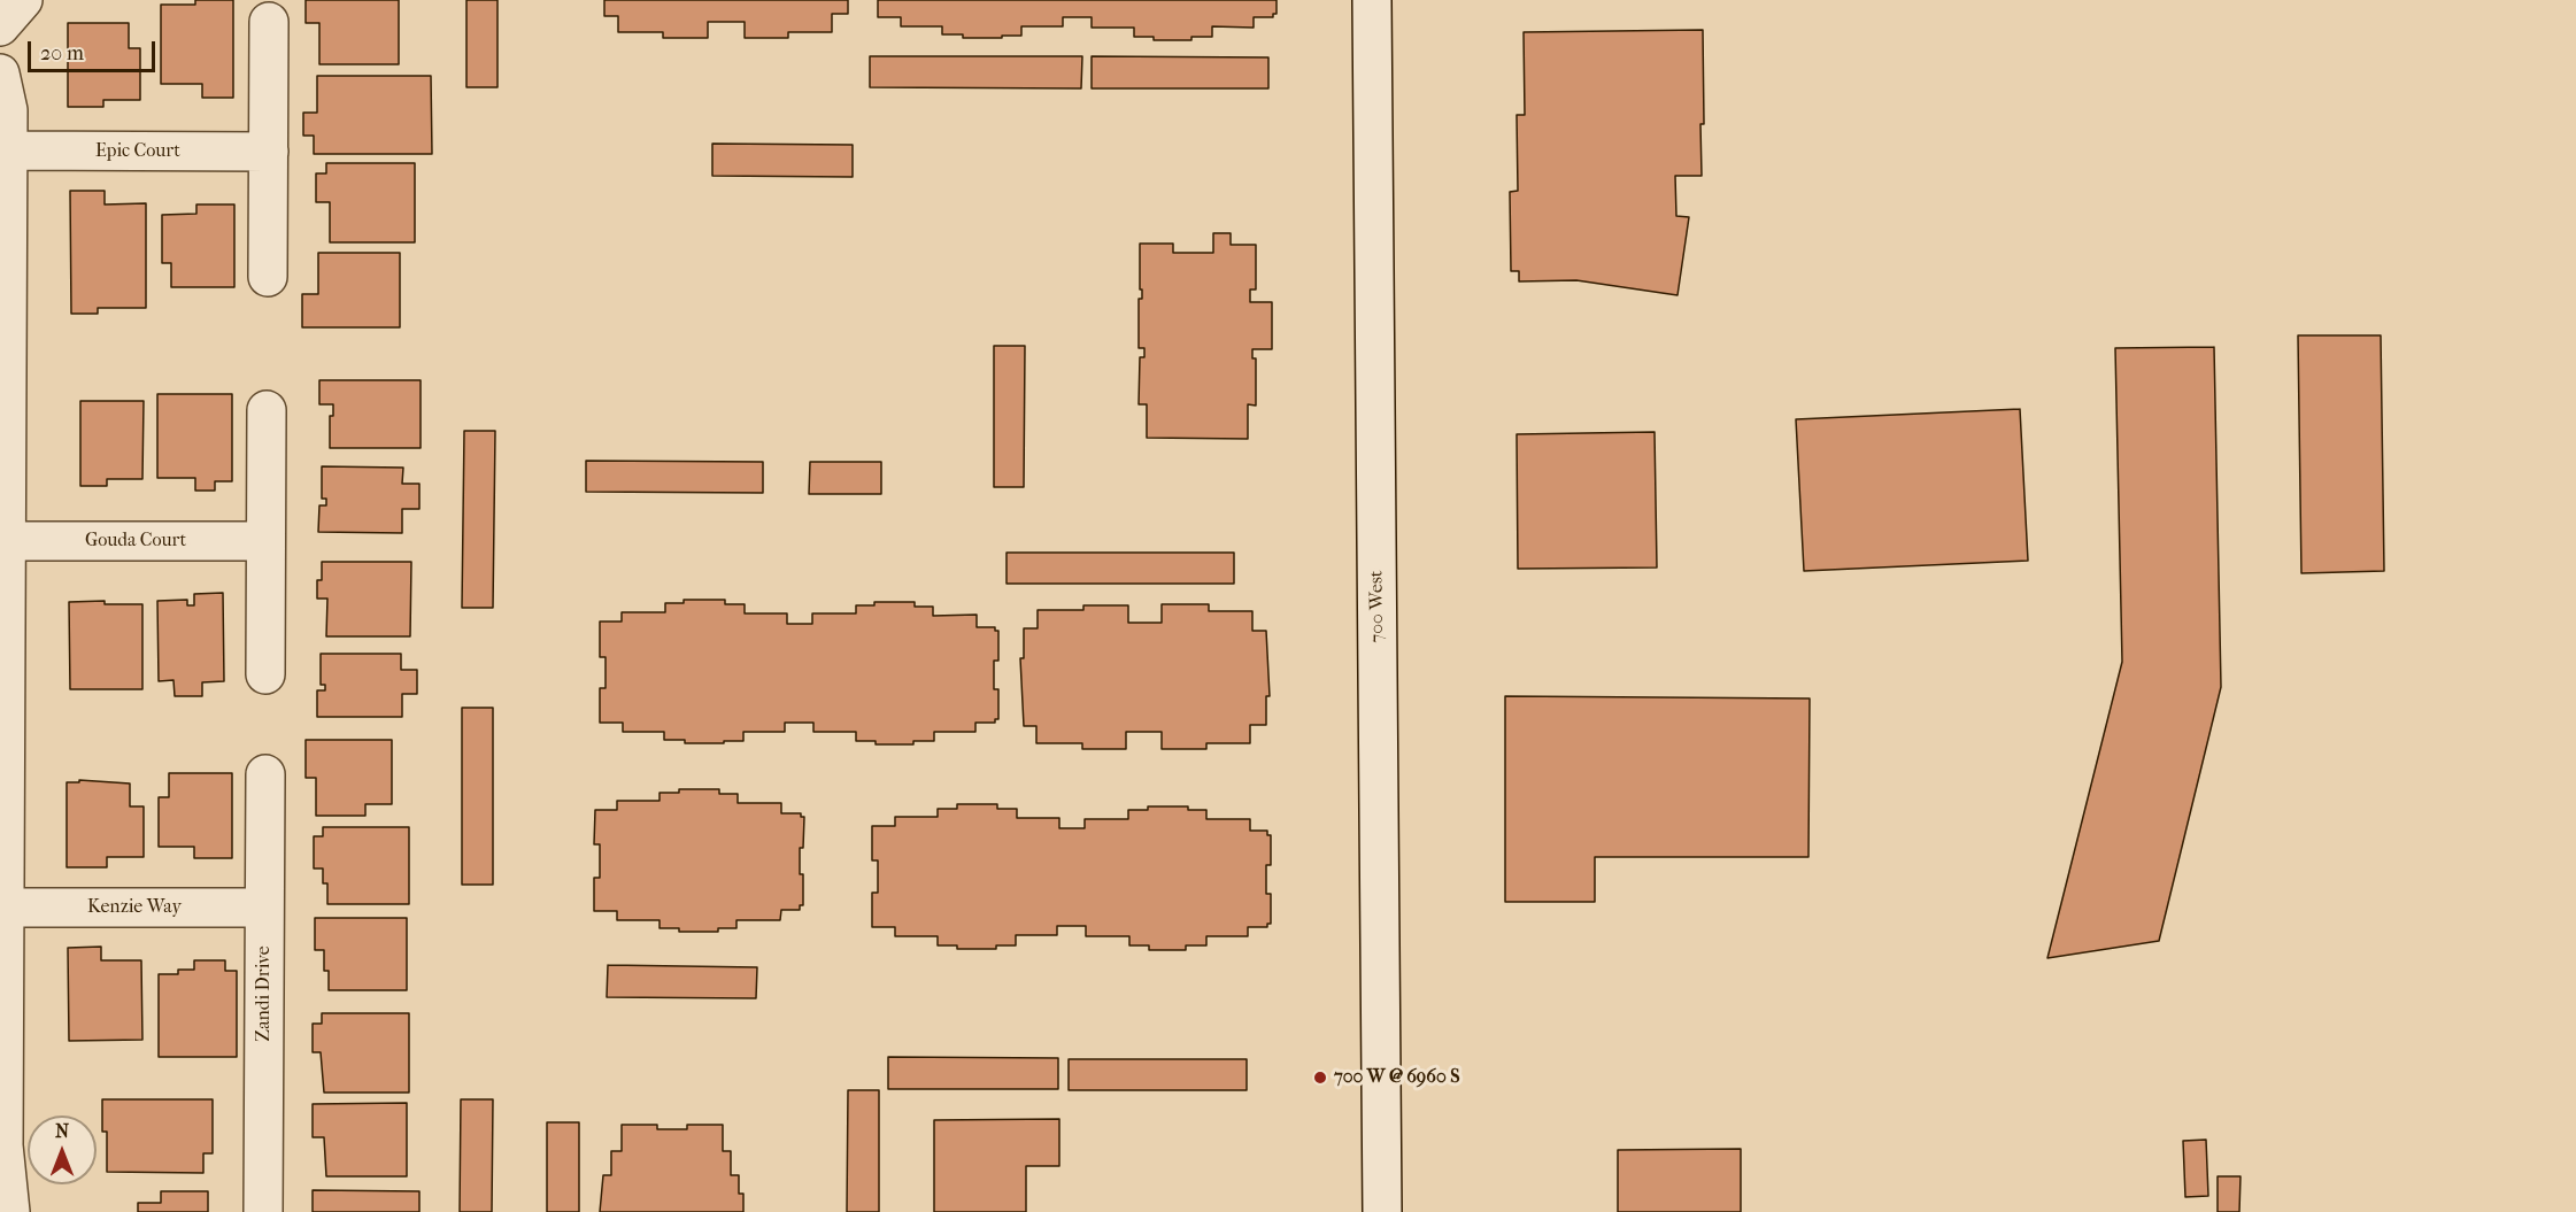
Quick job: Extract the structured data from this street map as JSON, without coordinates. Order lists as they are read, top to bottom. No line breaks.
{"streets":{"street":["Epic Court","Gouda Court","700 West","Kenzie Way","Zandi Drive"]},"crossings":[["Kenzie Way","Zandi Drive"]],"places":["700 W @ 6960 S"],"scale_bar":"20 m","north":"top"}
